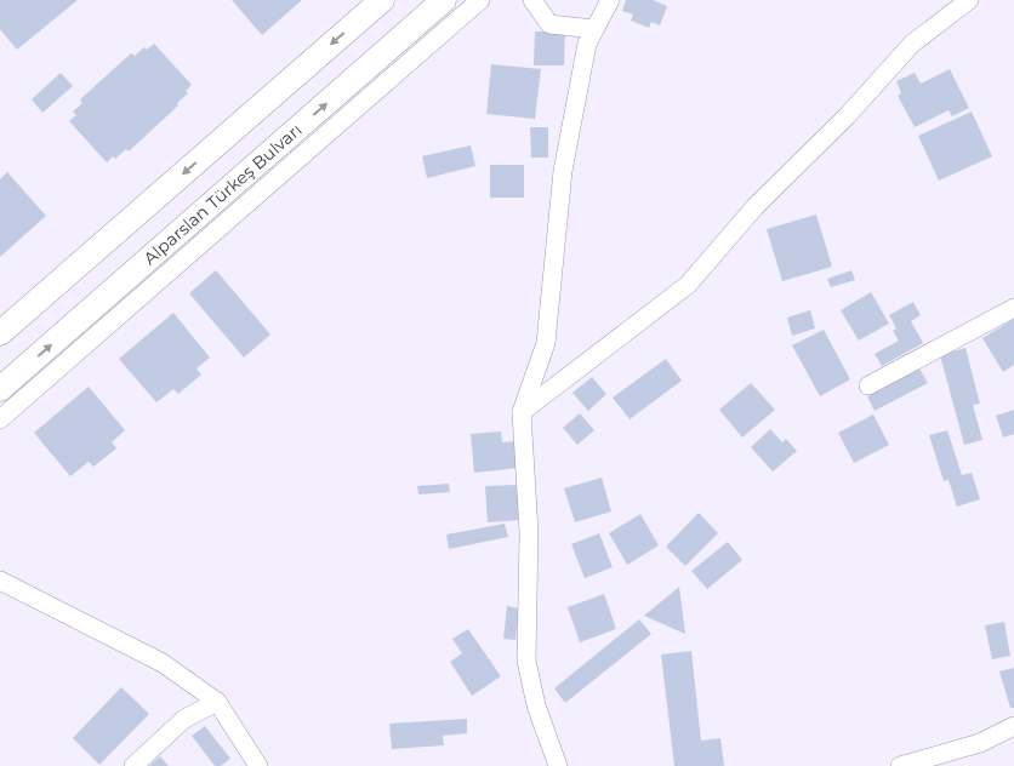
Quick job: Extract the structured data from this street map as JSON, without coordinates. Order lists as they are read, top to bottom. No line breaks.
{"streets":{"main road":["Alparslan Türkeş Bulvarı"]}}
